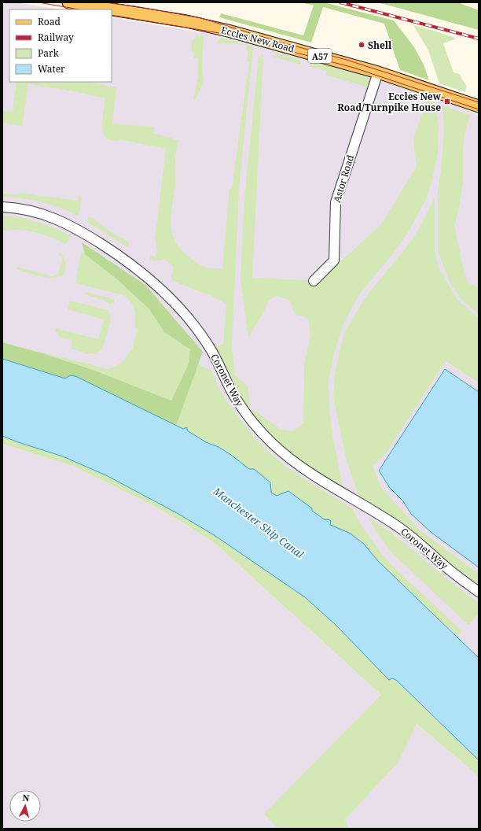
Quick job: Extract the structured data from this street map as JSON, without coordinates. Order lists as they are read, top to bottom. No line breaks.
{"streets":{"main road":["Eccles New Road","A57"],"street":["Astor Road","Coronet Way"]},"crossings":[["Eccles New Road","Astor Road"]],"water":["Manchester Ship Canal"],"places":{"other":["Shell"],"transit":["Eccles New Road/Turnpike House"]},"legend":["Road","Railway","Park","Water"],"north":"top"}
